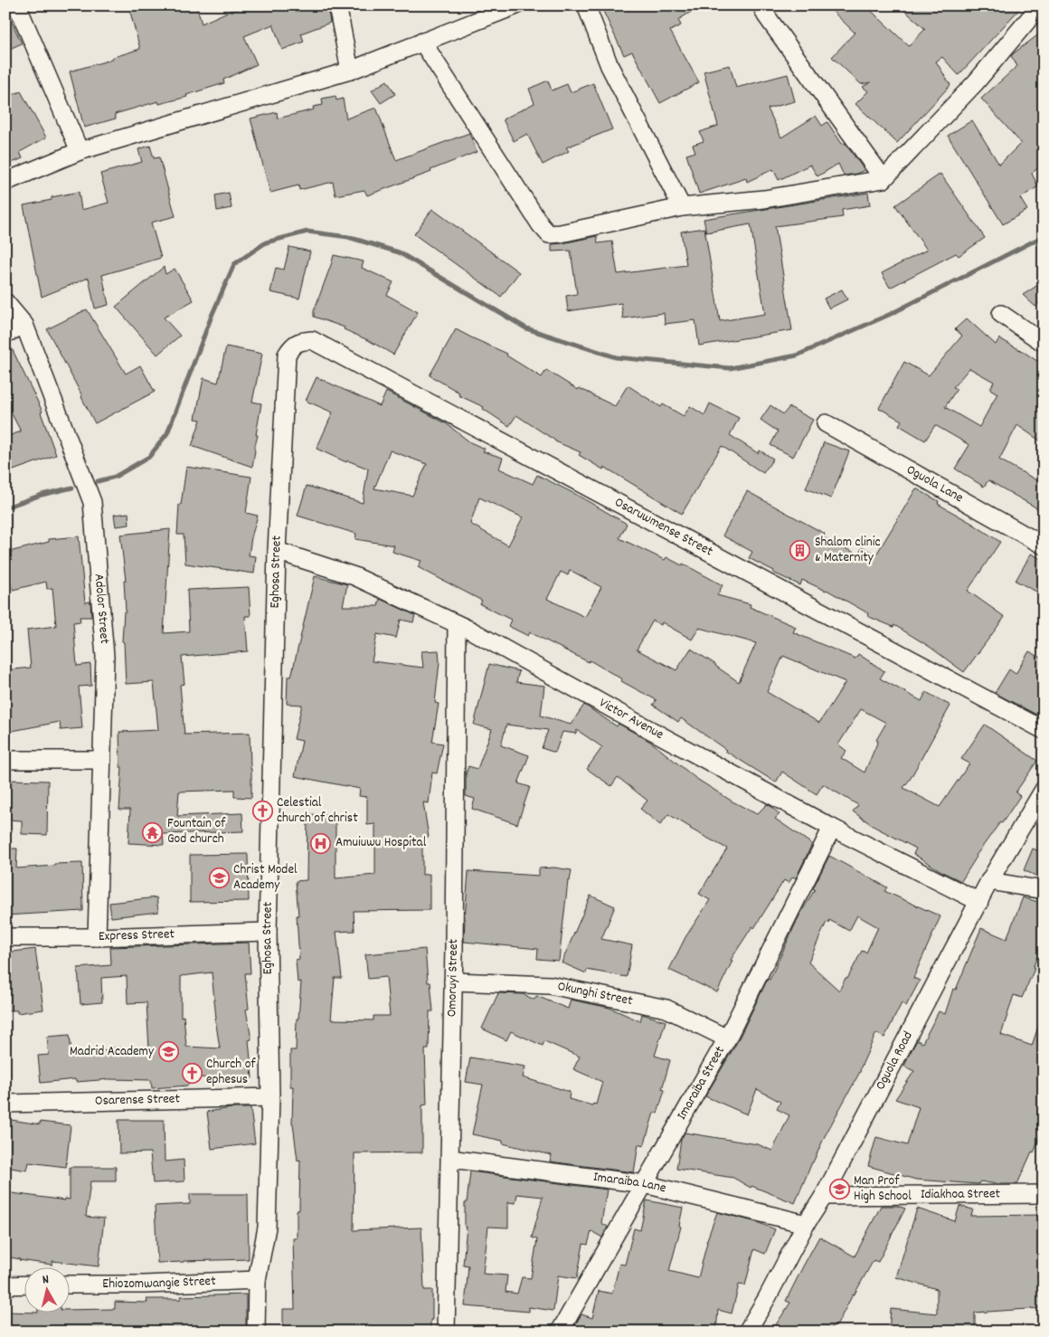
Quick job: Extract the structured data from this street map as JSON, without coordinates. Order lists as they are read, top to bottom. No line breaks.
{"streets":{"street":["Oguola Lane","Osaruwmense Street","Eghosa Street","Adolor Street","Victor Avenue","Express Street","Omoruyi Street","Okunghi Street","Oguola Road","Imaraiba Street","Osarense Street","Imaraiba Lane","Idiakhoa Street","Ehiozomwangie Street"]},"crossings":[["Osaruwmense Street","Eghosa Street"],["Eghosa Street","Victor Avenue"],["Eghosa Street","Express Street"],["Eghosa Street","Osarense Street"],["Eghosa Street","Ehiozomwangie Street"],["Adolor Street","Express Street"],["Victor Avenue","Omoruyi Street"],["Victor Avenue","Oguola Road"],["Victor Avenue","Imaraiba Street"],["Omoruyi Street","Okunghi Street"],["Omoruyi Street","Imaraiba Lane"],["Okunghi Street","Imaraiba Street"],["Oguola Road","Imaraiba Lane"],["Oguola Road","Idiakhoa Street"],["Imaraiba Street","Imaraiba Lane"]],"places":{"building":["Shalom clinic & Maternity"],"church":["Celestial church of christ","Church of ephesus"],"temple":["Fountain of God church"],"hospital":["Amuiuwu Hospital"],"school or university":["Christ Model Academy","Madrid Academy","Man Prof High School"]},"north":"top"}
